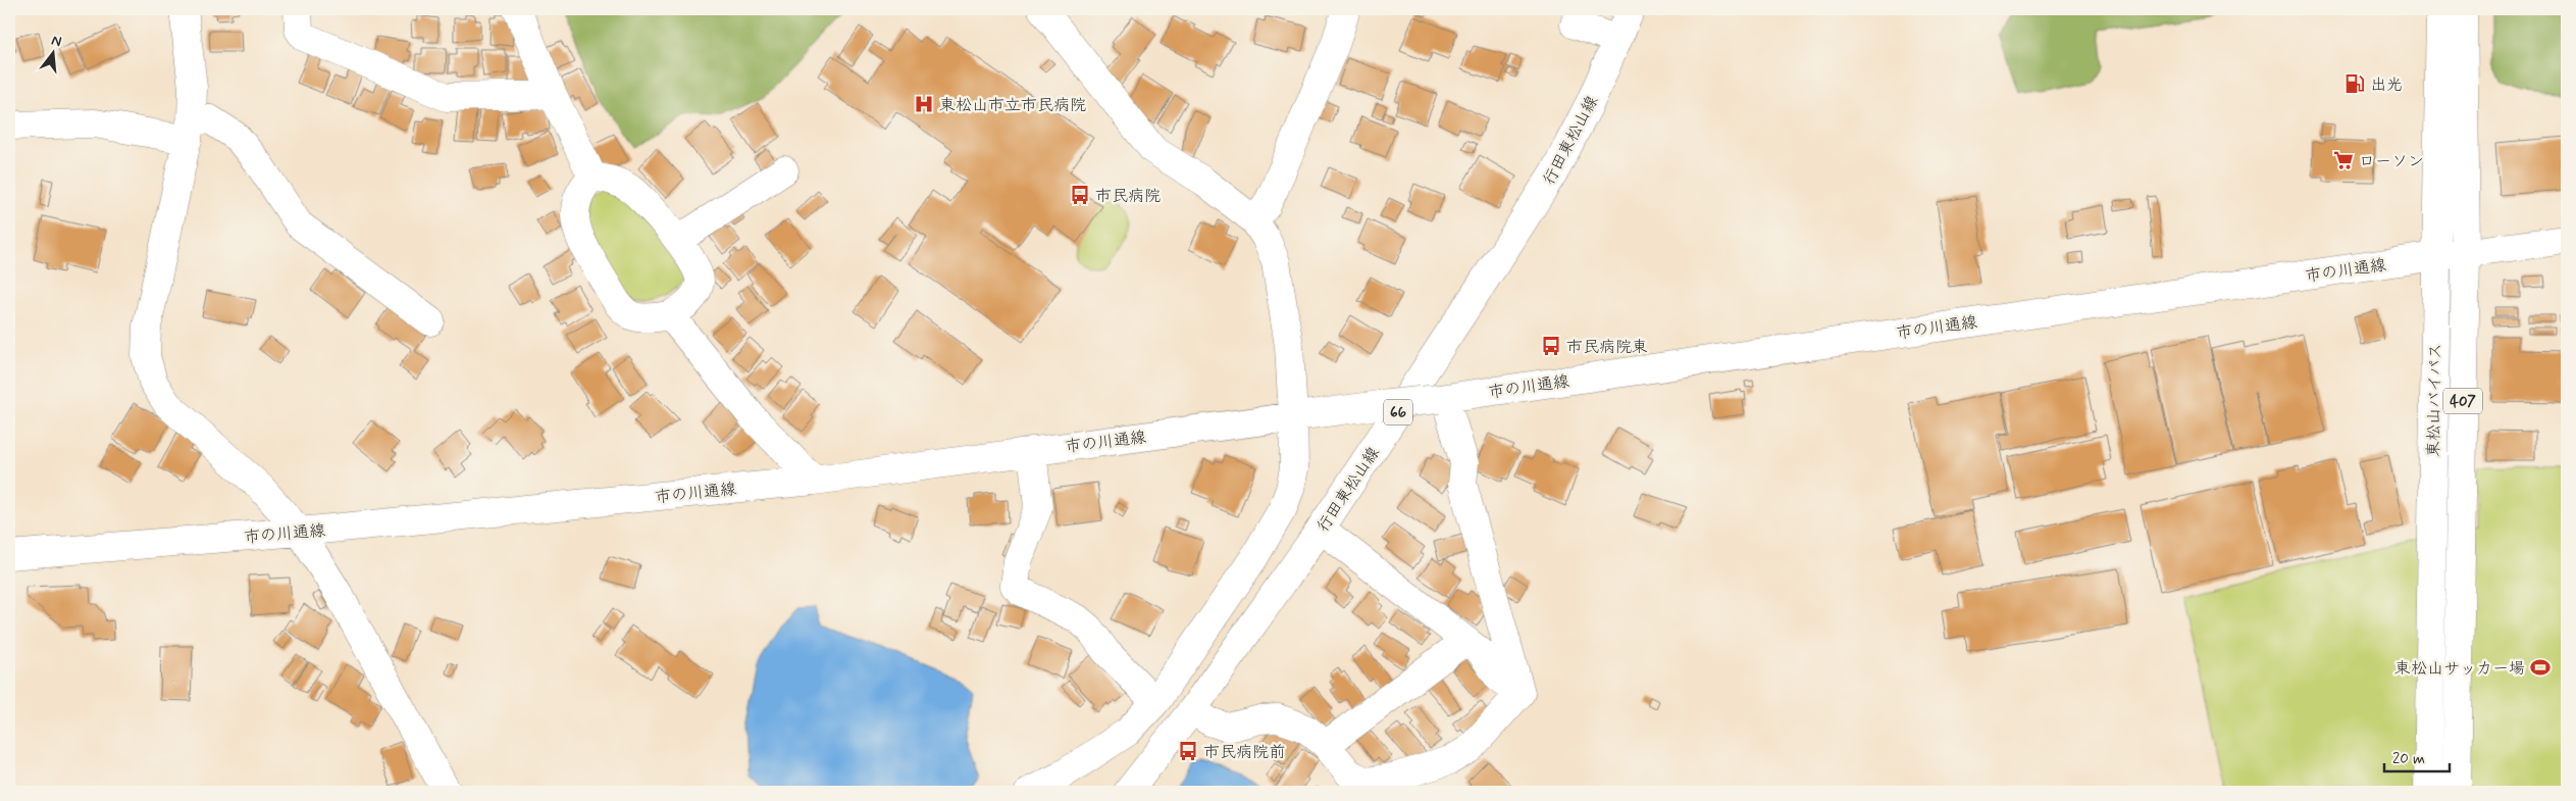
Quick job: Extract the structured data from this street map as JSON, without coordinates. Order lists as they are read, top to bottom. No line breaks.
{"streets":{"main road":["行田東松山線","市の川通線","東松山バイパス","407","66"]},"crossings":[["市の川通線","東松山バイパス"]],"places":{"fuel station":["出光"],"hospital":["東松山市立市民病院"],"supermarket":["ローソン"],"bus stop":["市民病院","市民病院東","市民病院前"],"sports":["東松山サッカー場"]},"scale_bar":"20 m","north":"top"}
